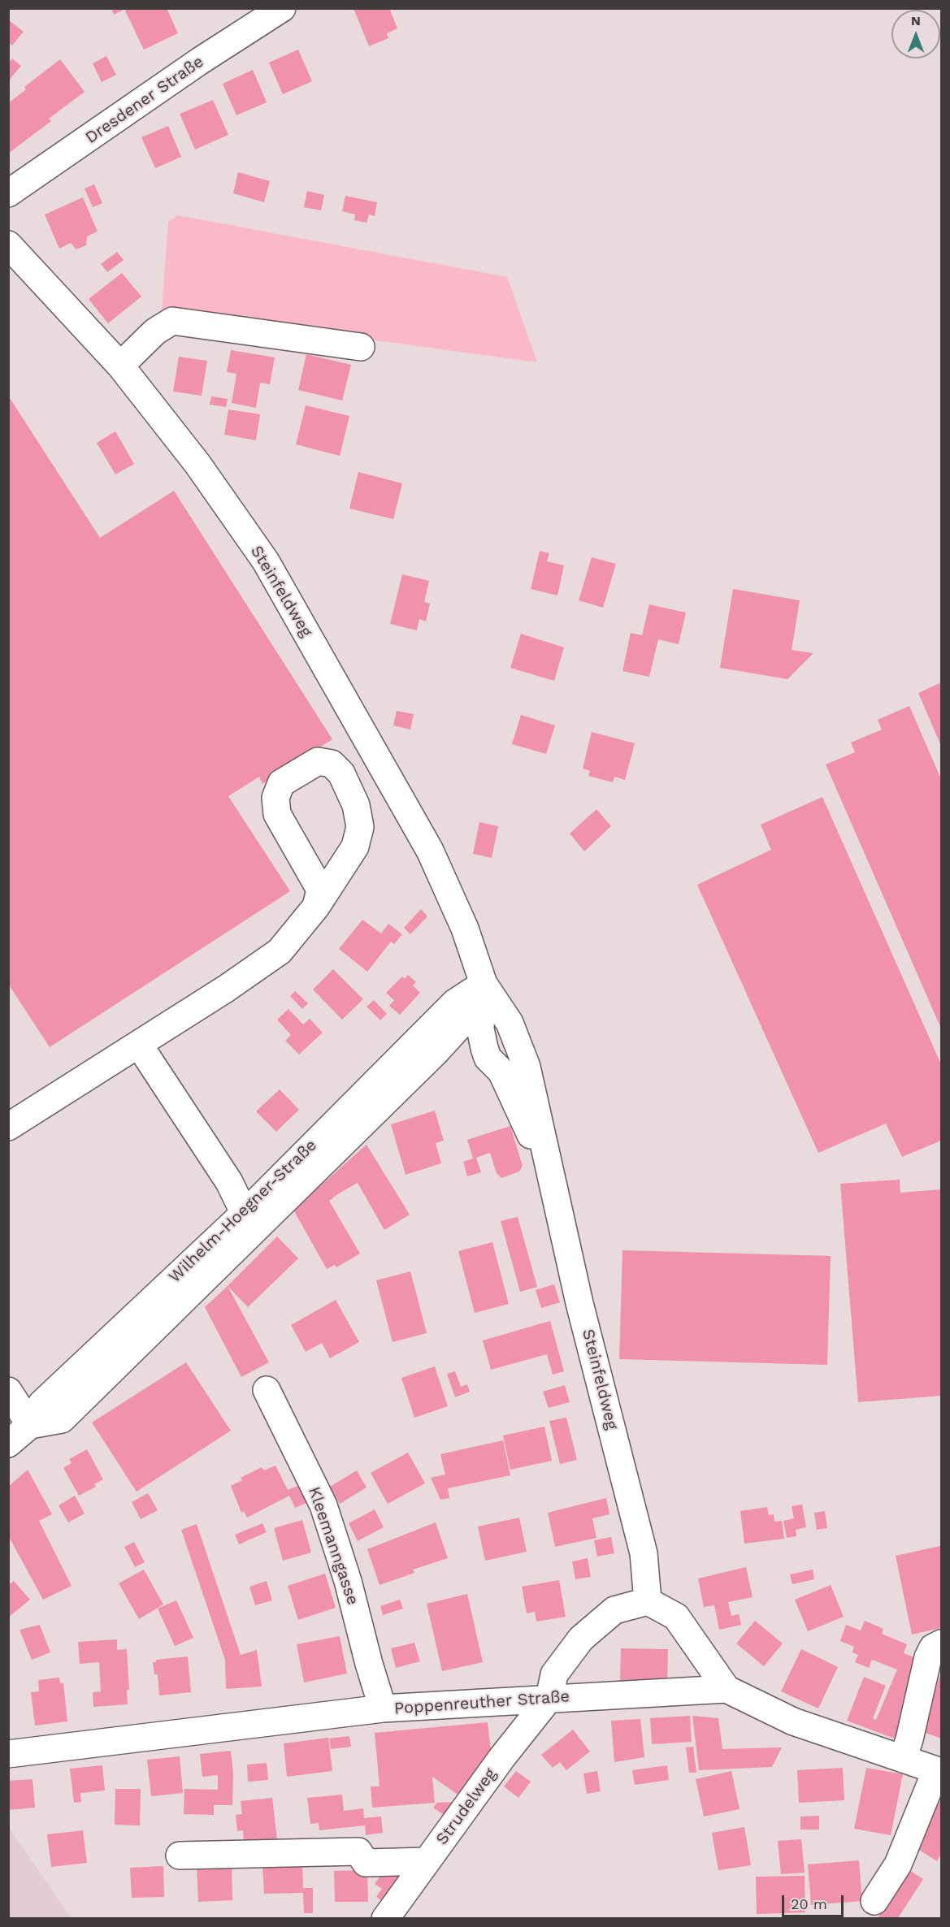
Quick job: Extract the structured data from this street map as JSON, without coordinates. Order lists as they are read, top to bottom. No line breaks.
{"streets":{"street":["Dresdener Straße","Steinfeldweg","Wilhelm-Hoegner-Straße","Kleemanngasse","Poppenreuther Straße","Strudelweg"]},"crossings":[["Steinfeldweg","Wilhelm-Hoegner-Straße"],["Kleemanngasse","Poppenreuther Straße"],["Poppenreuther Straße","Strudelweg"]],"scale_bar":"20 m","north":"top"}
